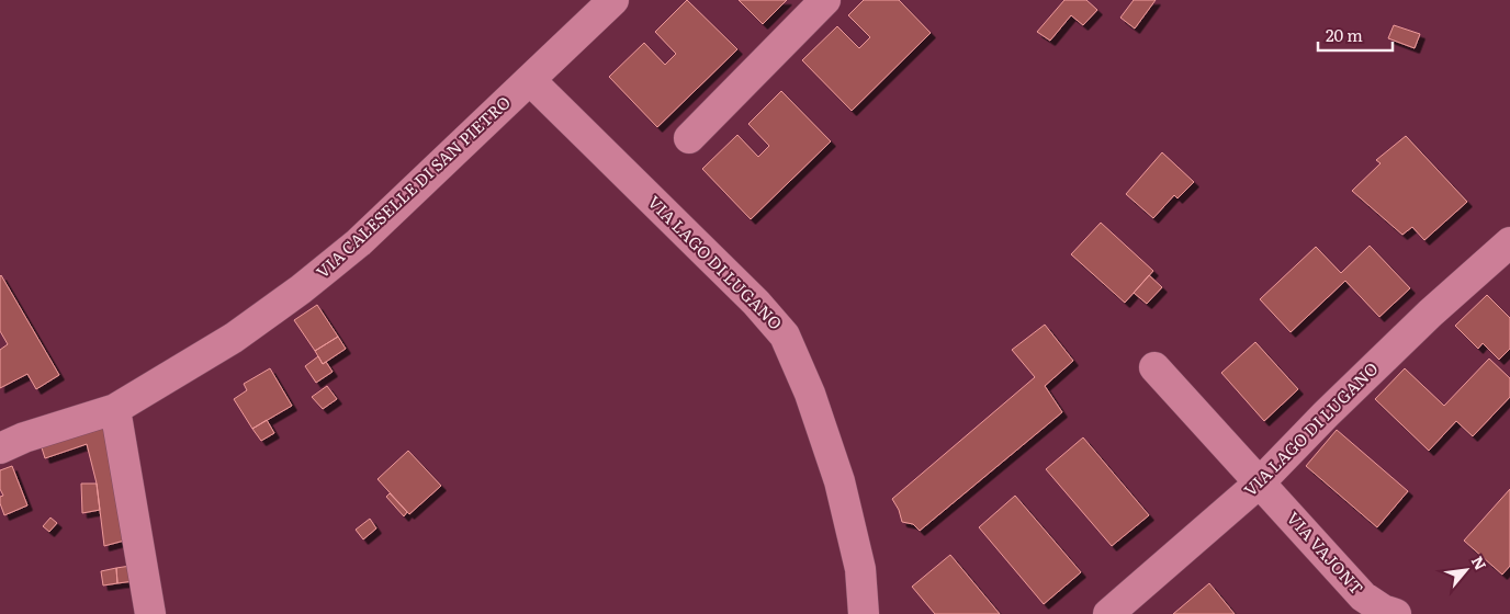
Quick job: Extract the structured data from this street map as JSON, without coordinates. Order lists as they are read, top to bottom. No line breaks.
{"streets":{"street":["VIA CALESELLE DI SAN PIETRO","VIA LAGO DI LUGANO","VIA VAJONT"]},"crossings":[["VIA CALESELLE DI SAN PIETRO","VIA LAGO DI LUGANO"],["VIA LAGO DI LUGANO","VIA VAJONT"]],"scale_bar":"20 m","north":"top right"}
